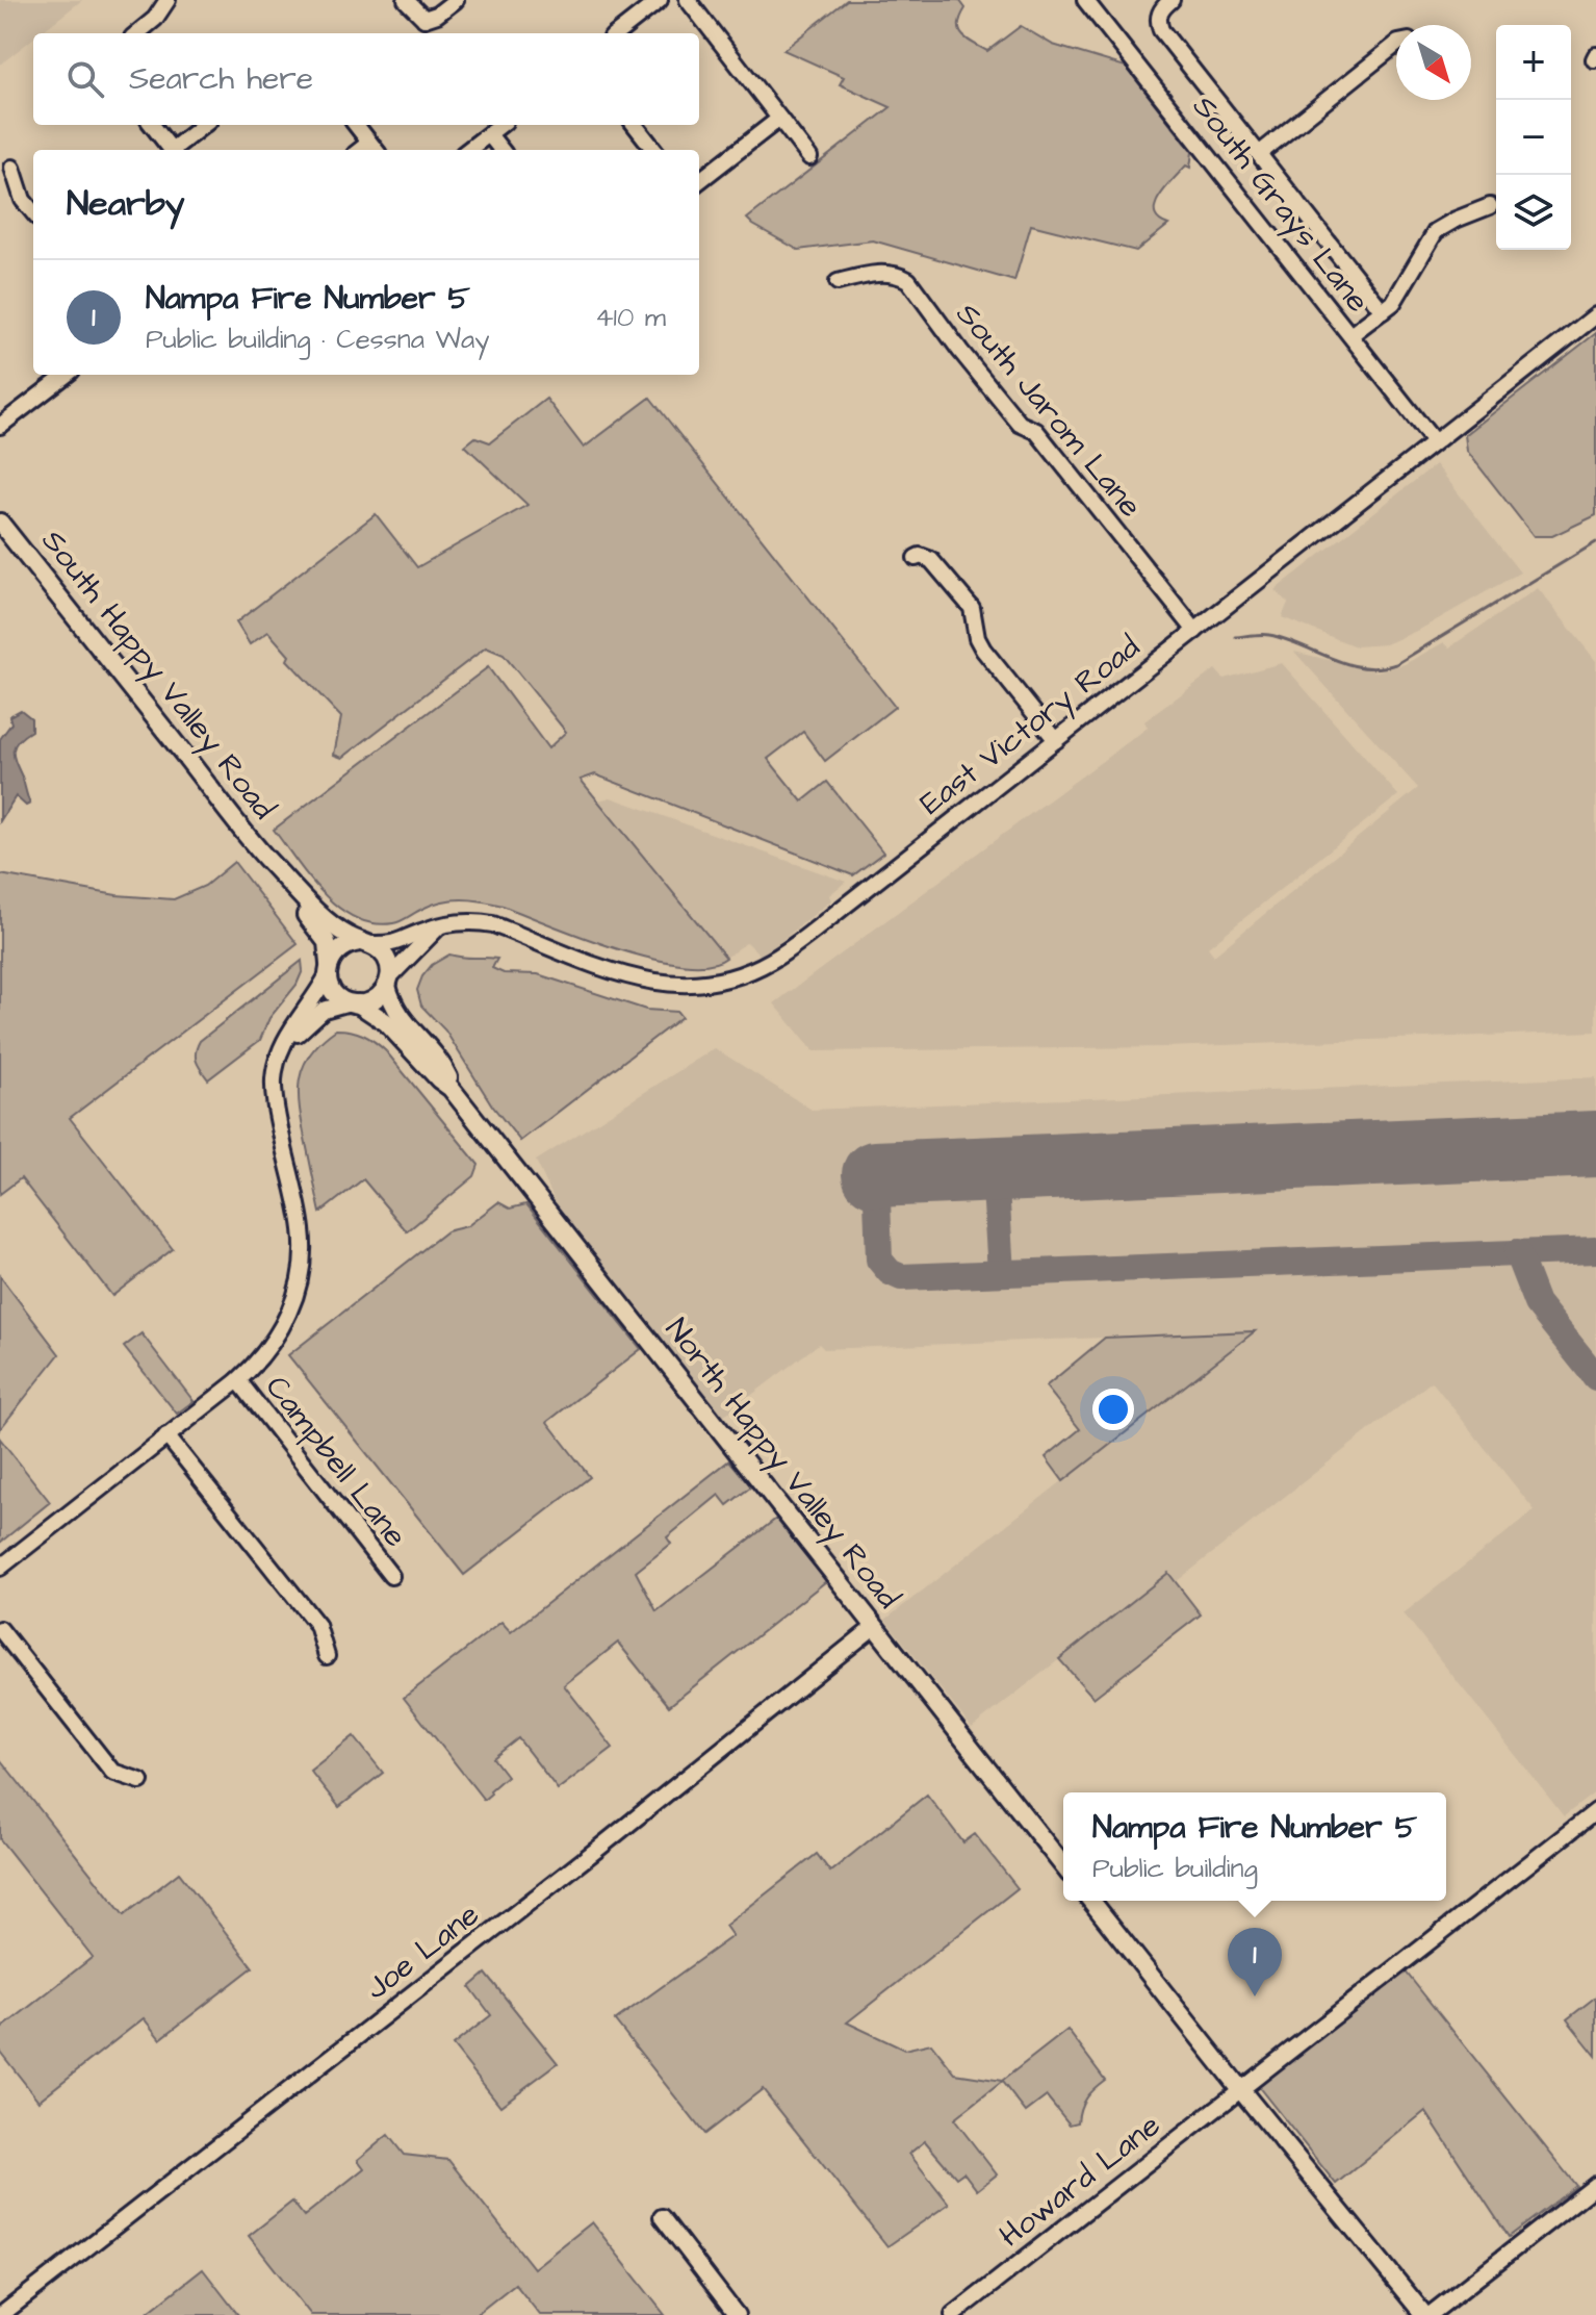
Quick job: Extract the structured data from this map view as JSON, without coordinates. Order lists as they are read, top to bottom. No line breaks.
{"streets":{"main road":["South Happy Valley Road","North Happy Valley Road"],"street":["South Grays Lane","South Jarom Lane","East Victory Road","Campbell Lane","Joe Lane","Howard Lane"]},"crossings":[["South Grays Lane","East Victory Road"],["South Jarom Lane","East Victory Road"],["East Victory Road","North Happy Valley Road"],["North Happy Valley Road","Joe Lane"]],"north":"bottom right","page":{"map_buttons":["+","−"],"search":"Search here","heading":"Nearby","list":[{"mark":"1","name":"Nampa Fire Number 5","note":"Public building · Cessna Way","value":"410 m"}],"popup":["Nampa Fire Number 5","Public building"],"pins":"1"}}
